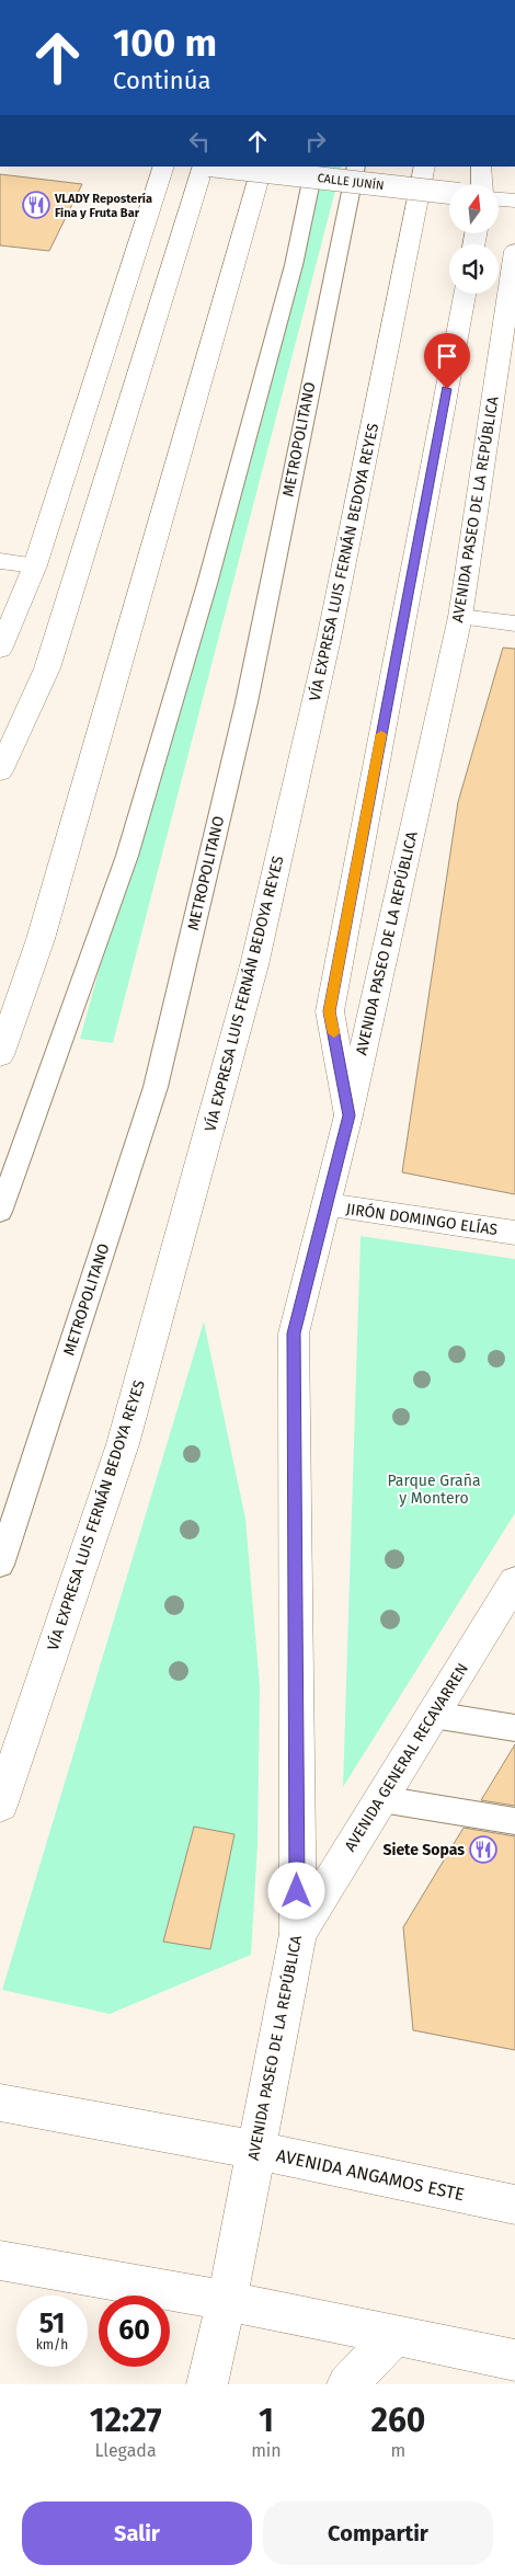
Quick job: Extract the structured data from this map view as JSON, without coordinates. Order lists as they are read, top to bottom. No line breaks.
{"streets":{"main road":["CALLE JUNÍN","AVENIDA PASEO DE LA REPÚBLICA","VÍA EXPRESA LUIS FERNÁN BEDOYA REYES","JIRÓN DOMINGO ELÍAS","AVENIDA GENERAL RECAVARREN","AVENIDA ANGAMOS ESTE"],"lane":["METROPOLITANO"]},"crossings":[["AVENIDA PASEO DE LA REPÚBLICA","JIRÓN DOMINGO ELÍAS"],["AVENIDA PASEO DE LA REPÚBLICA","AVENIDA GENERAL RECAVARREN"],["AVENIDA PASEO DE LA REPÚBLICA","AVENIDA ANGAMOS ESTE"]],"parks":["Parque Graña y Montero"],"places":{"restaurant":["VLADY Repostería Fina y Fruta Bar","Siete Sopas"]},"north":"top","page":{"turn":["100 m","Continúa"],"speed":"51 km/h","limit":"60","eta":["12:27","Llegada","1","min","260","m"],"buttons":["Salir","Compartir"]}}
